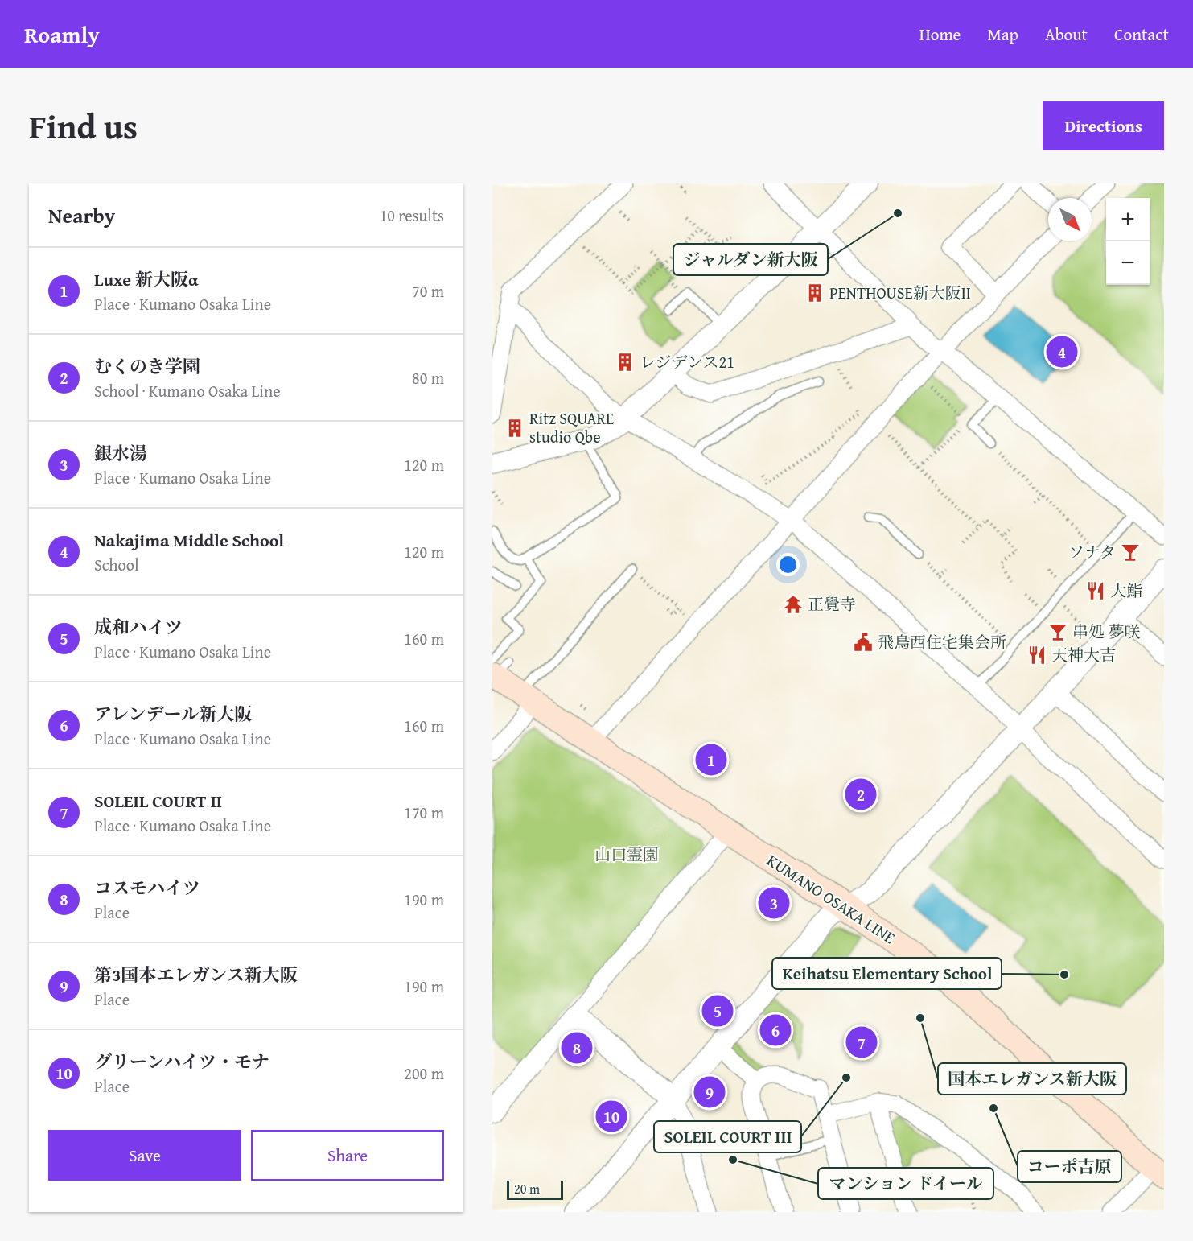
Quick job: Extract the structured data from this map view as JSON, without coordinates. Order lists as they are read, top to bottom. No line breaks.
{"streets":{"main road":["KUMANO OSAKA LINE"]},"parks":["山口霊園"],"places":{"other":["ジャルダン新大阪","Keihatsu Elementary School","国本エレガンス新大阪","SOLEIL COURT III","コーポ吉原","マンション ドイール"],"building":["PENTHOUSE新大阪II","レジデンス21","Ritz SQUARE studio Qbe"],"bar":["ソナタ","串処 夢咲"],"restaurant":["大鮨","天神大吉"],"temple":["正覺寺"],"public building":["飛鳥西住宅集会所"]},"scale_bar":"20 m","north":"bottom right","page":{"header":"Roamly","nav":["Home","Map","About","Contact"],"title":"Find us","buttons":["Directions",["Save","Share"]],"heading":["Nearby","10 results"],"map_buttons":["+","−"],"list":[{"mark":"1","name":"Luxe 新大阪α","note":"Place · Kumano Osaka Line","value":"70 m"},{"mark":"2","name":"むくのき学園","note":"School · Kumano Osaka Line","value":"80 m"},{"mark":"3","name":"銀水湯","note":"Place · Kumano Osaka Line","value":"120 m"},{"mark":"4","name":"Nakajima Middle School","note":"School","value":"120 m"},{"mark":"5","name":"成和ハイツ","note":"Place · Kumano Osaka Line","value":"160 m"},{"mark":"6","name":"アレンデール新大阪","note":"Place · Kumano Osaka Line","value":"160 m"},{"mark":"7","name":"SOLEIL COURT II","note":"Place · Kumano Osaka Line","value":"170 m"},{"mark":"8","name":"コスモハイツ","note":"Place","value":"190 m"},{"mark":"9","name":"第3国本エレガンス新大阪","note":"Place","value":"190 m"},{"mark":"10","name":"グリーンハイツ・モナ","note":"Place","value":"200 m"}],"pins":["4","1","2","3","5","6","7","8","9","10"],"scale":"20 m"}}
